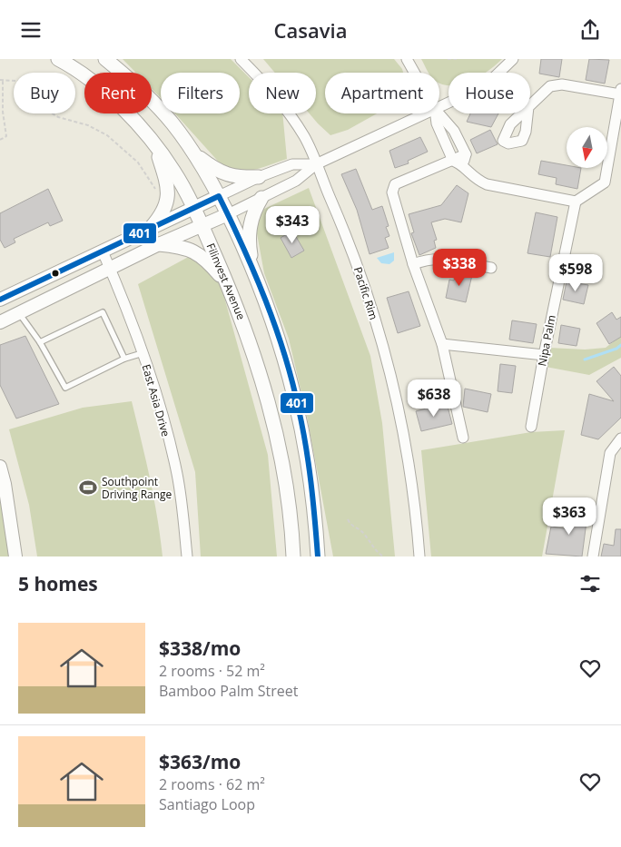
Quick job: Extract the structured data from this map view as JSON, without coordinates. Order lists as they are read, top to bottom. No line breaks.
{"streets":{"main road":["Filinvest Avenue"],"street":["Pacific Rim","Nipa Palm","East Asia Drive"]},"places":{"sports":["Southpoint Driving Range"]},"lines":["transit line 401"],"north":"bottom","page":{"header":"Casavia","chip":["Buy","Rent","Filters","New","Apartment","House"],"price":["$343","$338","$598","$638","$363"],"heading":"5 homes","list":[{"name":"$338/mo","note":"2 rooms · 52 m² · Bamboo Palm Street"},{"name":"$363/mo","note":"2 rooms · 62 m² · Santiago Loop"}]}}
